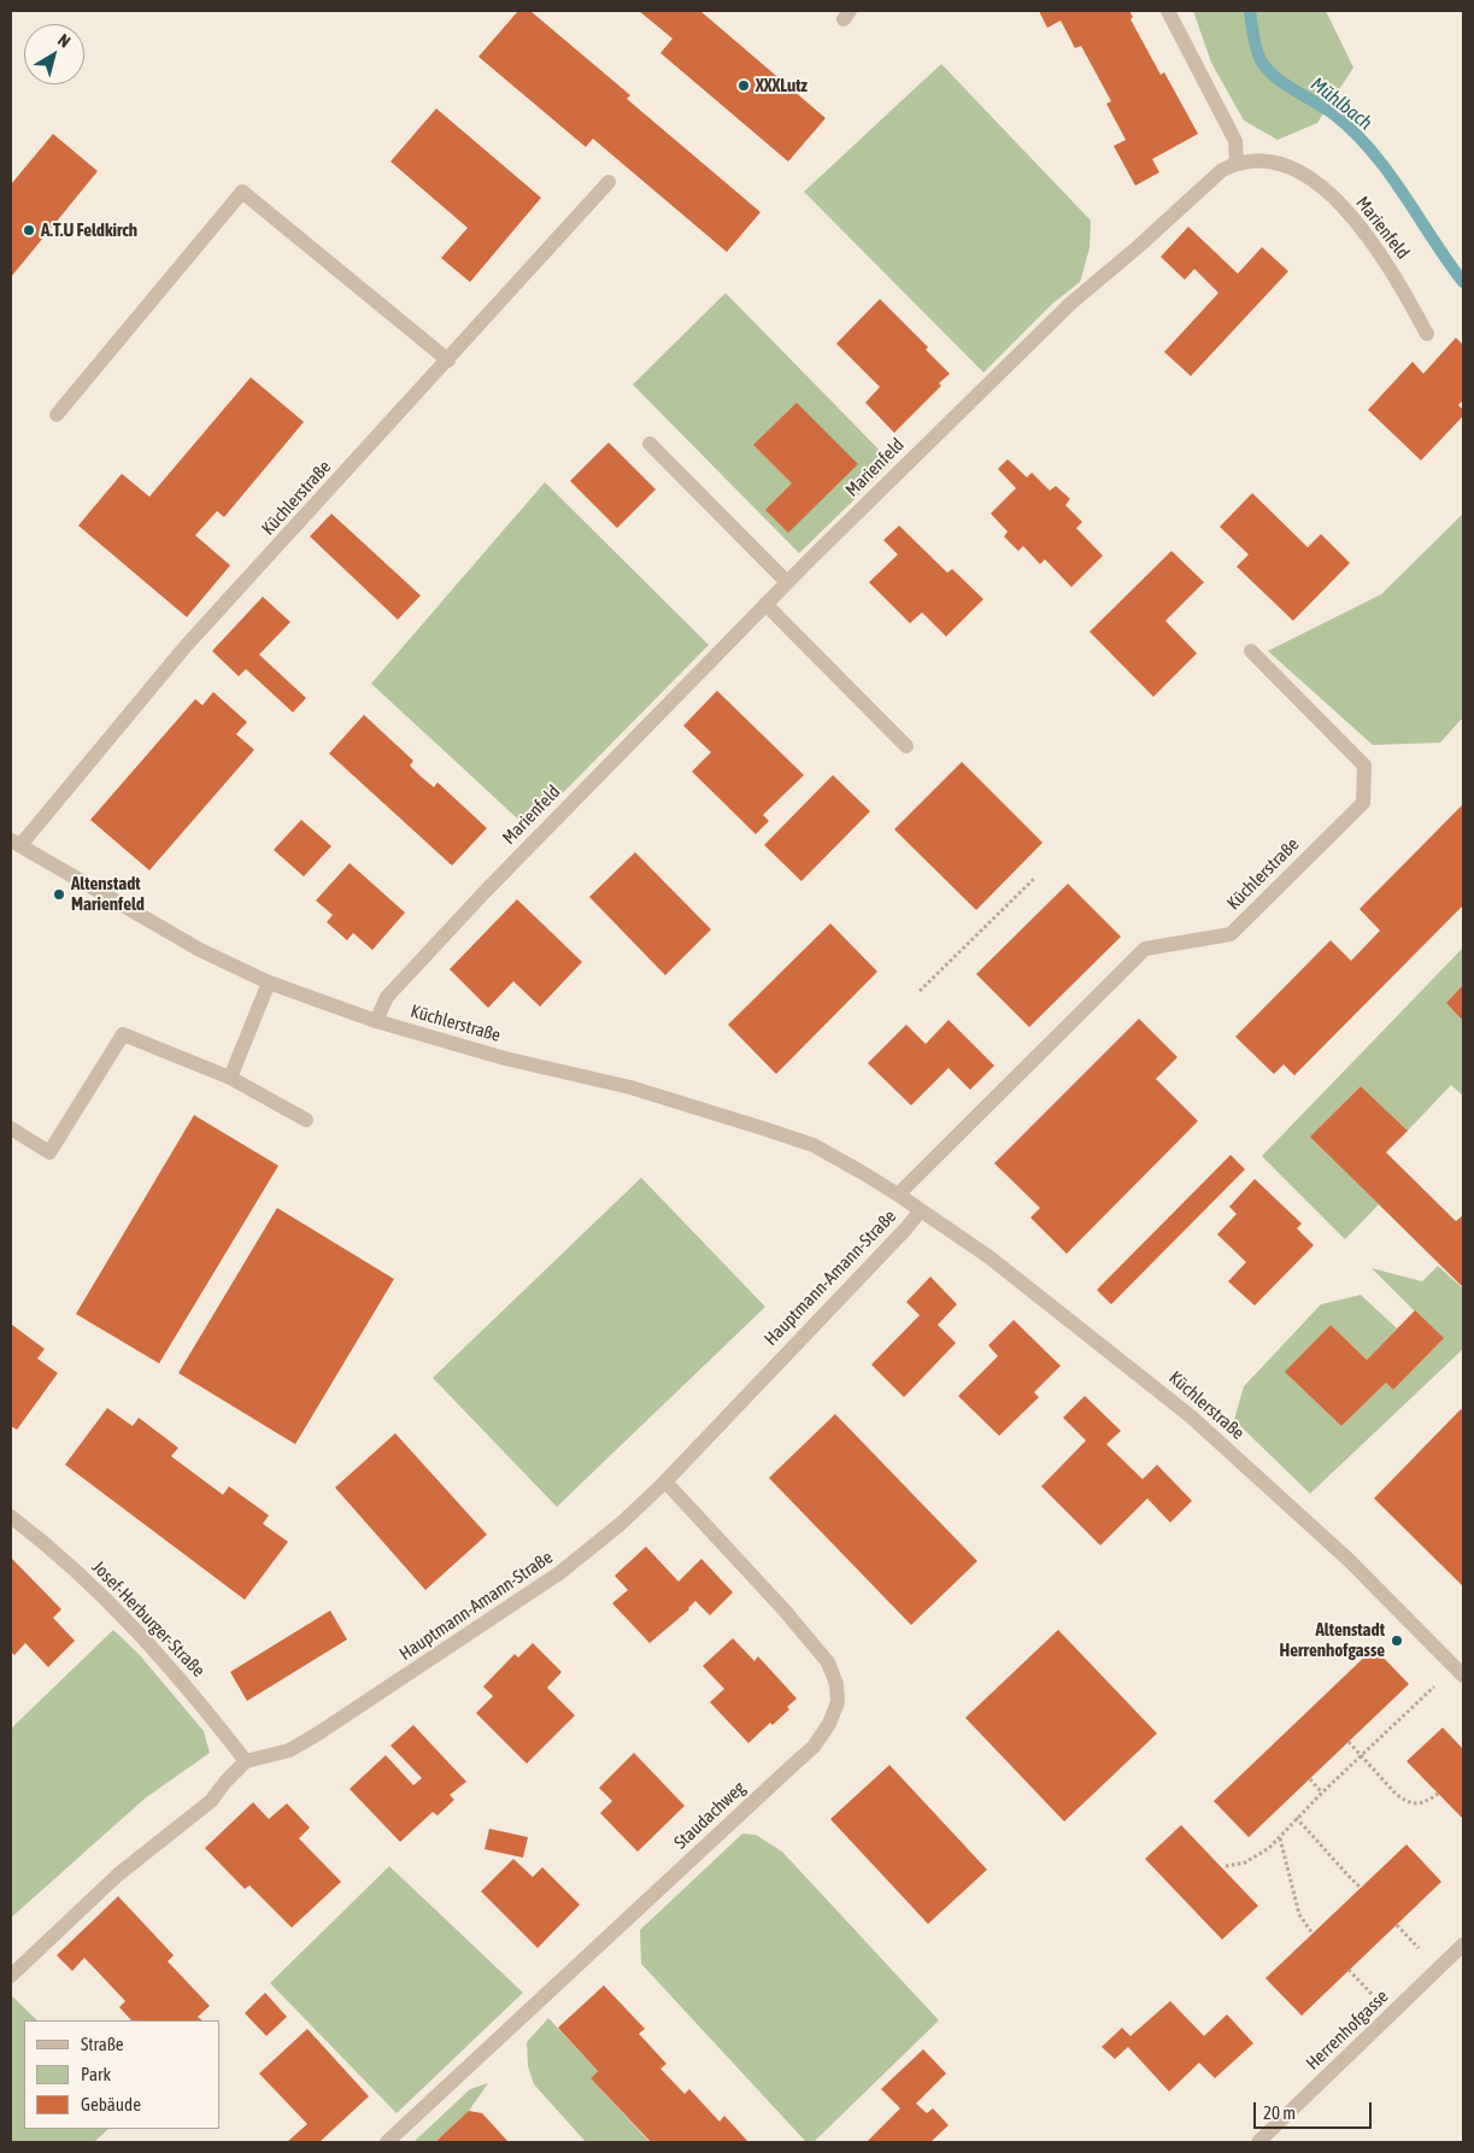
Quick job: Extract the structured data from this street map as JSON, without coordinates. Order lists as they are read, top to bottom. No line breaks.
{"streets":{"street":["Marienfeld","Küchlerstraße","Hauptmann-Amann-Straße","Josef-Herburger-Straße","Staudachweg","Herrenhofgasse"]},"crossings":[["Marienfeld","Küchlerstraße"],["Küchlerstraße","Hauptmann-Amann-Straße"],["Hauptmann-Amann-Straße","Josef-Herburger-Straße"],["Hauptmann-Amann-Straße","Staudachweg"]],"water":["Mühlbach"],"places":["XXXLutz","A.T.U Feldkirch","Altenstadt Marienfeld","Altenstadt Herrenhofgasse"],"legend":["Straße","Park","Gebäude"],"scale_bar":"20 m","north":"top right"}
